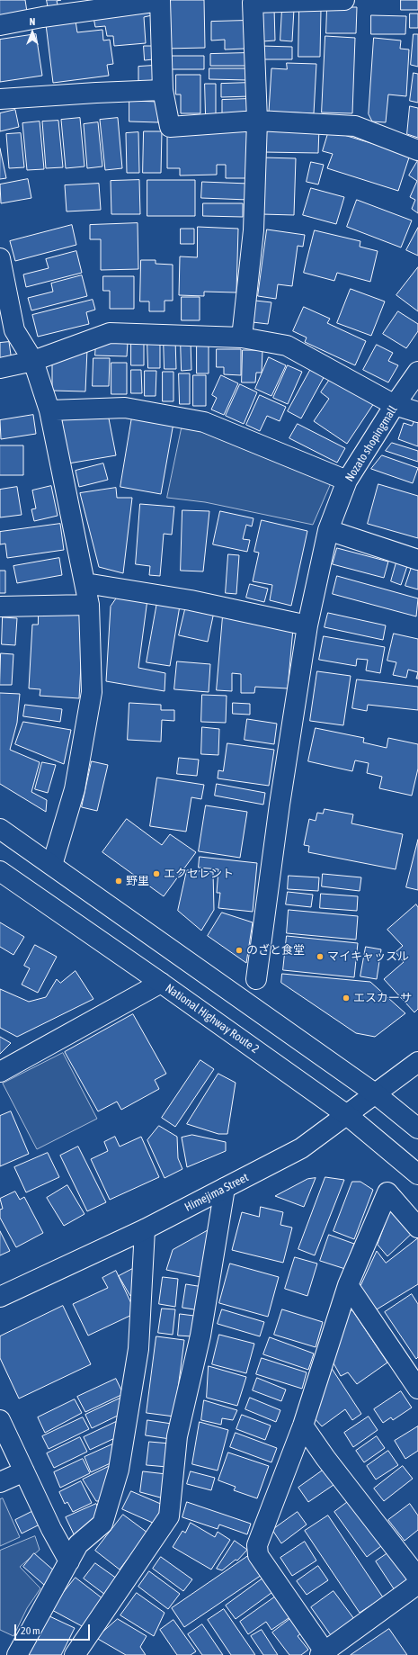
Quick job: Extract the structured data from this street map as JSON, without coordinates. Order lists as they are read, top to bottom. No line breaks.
{"streets":{"main road":["Nozato shopingmall","National Highway Route 2","Himejima Street"]},"crossings":[["National Highway Route 2","Himejima Street"]],"places":["エクセレント","野里","のざと食堂","マイキャッスル","エスカーサ"],"scale_bar":"20 m","north":"top"}
